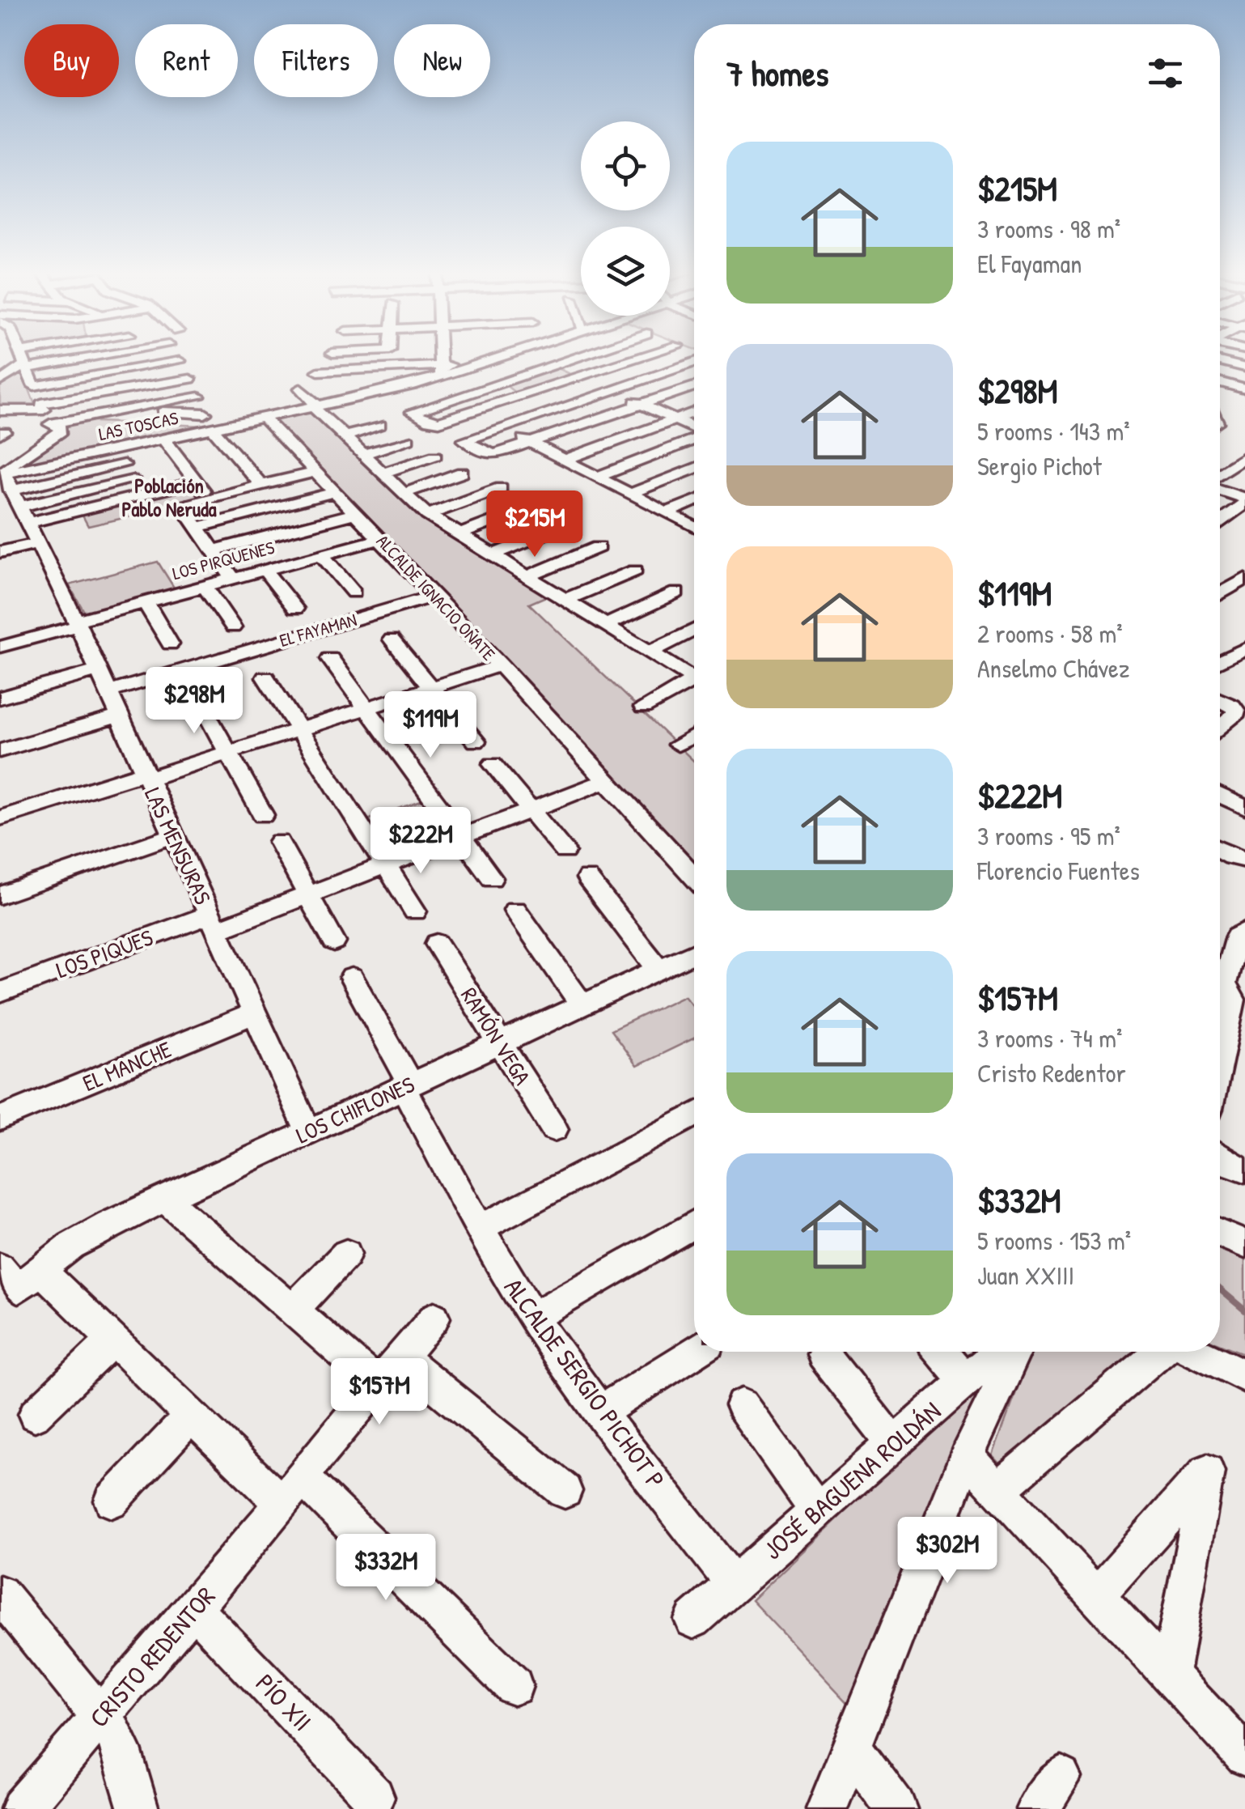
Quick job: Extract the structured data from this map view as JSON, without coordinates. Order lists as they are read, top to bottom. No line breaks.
{"streets":{"street":["LAS TOSCAS","LOS PIRQUENES","ALCALDE IGNACIO OÑATE","EL FAYAMAN","LAS MENSURAS","LOS PIQUES","RAMÓN VEGA","EL MANCHE","LOS CHIFLONES","ALCALDE SERGIO PICHOT P","JOSÉ BAGUENA ROLDÁN","CRISTO REDENTOR","PÍO XII"]},"crossings":[["LAS TOSCAS","ALCALDE IGNACIO OÑATE"],["LAS TOSCAS","LAS MENSURAS"],["LOS PIRQUENES","ALCALDE IGNACIO OÑATE"],["LOS PIRQUENES","LAS MENSURAS"],["ALCALDE IGNACIO OÑATE","EL FAYAMAN"],["ALCALDE IGNACIO OÑATE","LOS PIQUES"],["EL FAYAMAN","LAS MENSURAS"],["LAS MENSURAS","LOS PIQUES"],["LAS MENSURAS","EL MANCHE"],["LAS MENSURAS","LOS CHIFLONES"],["RAMÓN VEGA","LOS CHIFLONES"],["LOS CHIFLONES","ALCALDE SERGIO PICHOT P"],["ALCALDE SERGIO PICHOT P","JOSÉ BAGUENA ROLDÁN"],["CRISTO REDENTOR","PÍO XII"]],"districts":["Población Pablo Neruda"],"page":{"chip":["Buy","Rent","Filters","New"],"heading":"7 homes","list":[{"name":"$215M","note":"3 rooms · 98 m² · El Fayaman"},{"name":"$298M","note":"5 rooms · 143 m² · Sergio Pichot"},{"name":"$119M","note":"2 rooms · 58 m² · Anselmo Chávez"},{"name":"$222M","note":"3 rooms · 95 m² · Florencio Fuentes"},{"name":"$157M","note":"3 rooms · 74 m² · Cristo Redentor"},{"name":"$332M","note":"5 rooms · 153 m² · Juan XXIII"}],"price":["$215M","$298M","$119M","$222M","$157M","$302M","$332M"]}}
